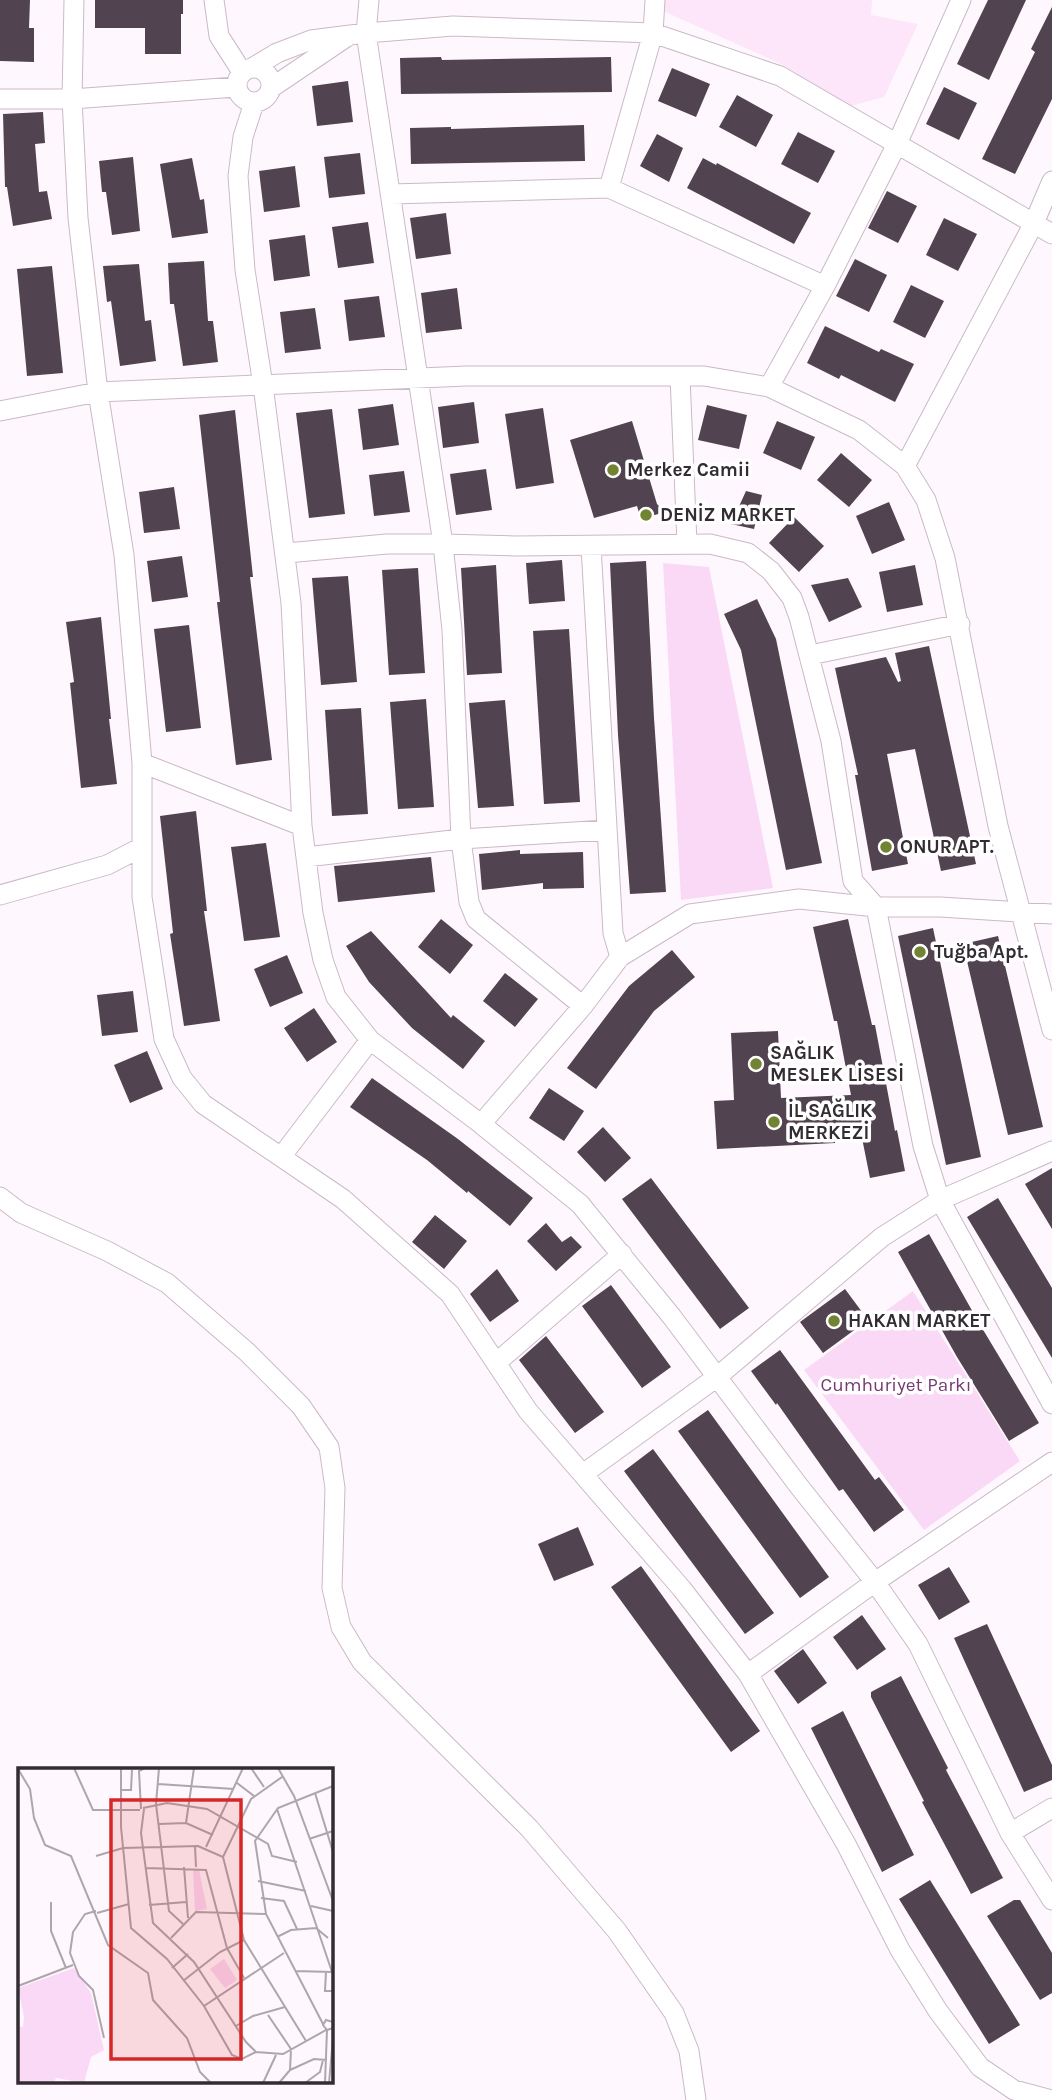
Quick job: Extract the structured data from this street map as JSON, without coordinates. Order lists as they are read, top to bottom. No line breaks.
{"parks":["Cumhuriyet Parkı"],"places":["Merkez Camii","DENİZ MARKET","ONUR APT.","Tuğba Apt.","SAĞLIK MESLEK LİSESİ","İL SAĞLIK MERKEZİ","HAKAN MARKET"]}
